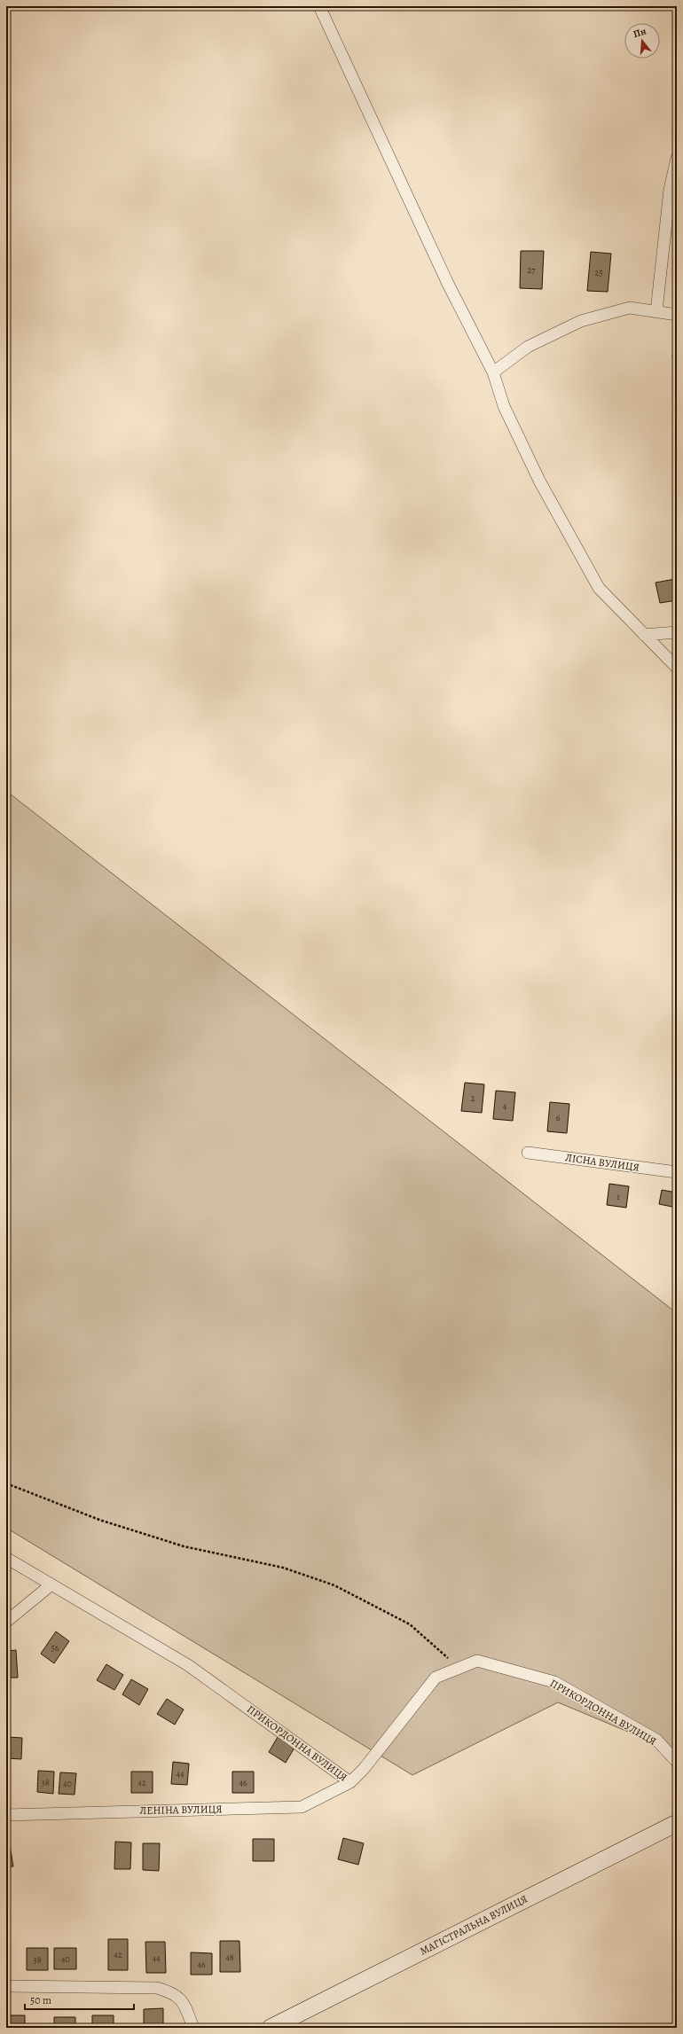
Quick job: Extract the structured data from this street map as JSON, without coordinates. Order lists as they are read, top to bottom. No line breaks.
{"streets":{"main road":["МАГІСТРАЛЬНА ВУЛИЦЯ"],"street":["ЛІСНА ВУЛИЦЯ","ПРИКОРДОННА ВУЛИЦЯ","ЛЕНІНА ВУЛИЦЯ"]},"crossings":[["ПРИКОРДОННА ВУЛИЦЯ","ЛЕНІНА ВУЛИЦЯ"]],"house_numbers":["27","25","2","4","6","1","56","44","38","42","46","40","42","48","44","40","38","46"],"scale_bar":"50 m","north":"top"}
